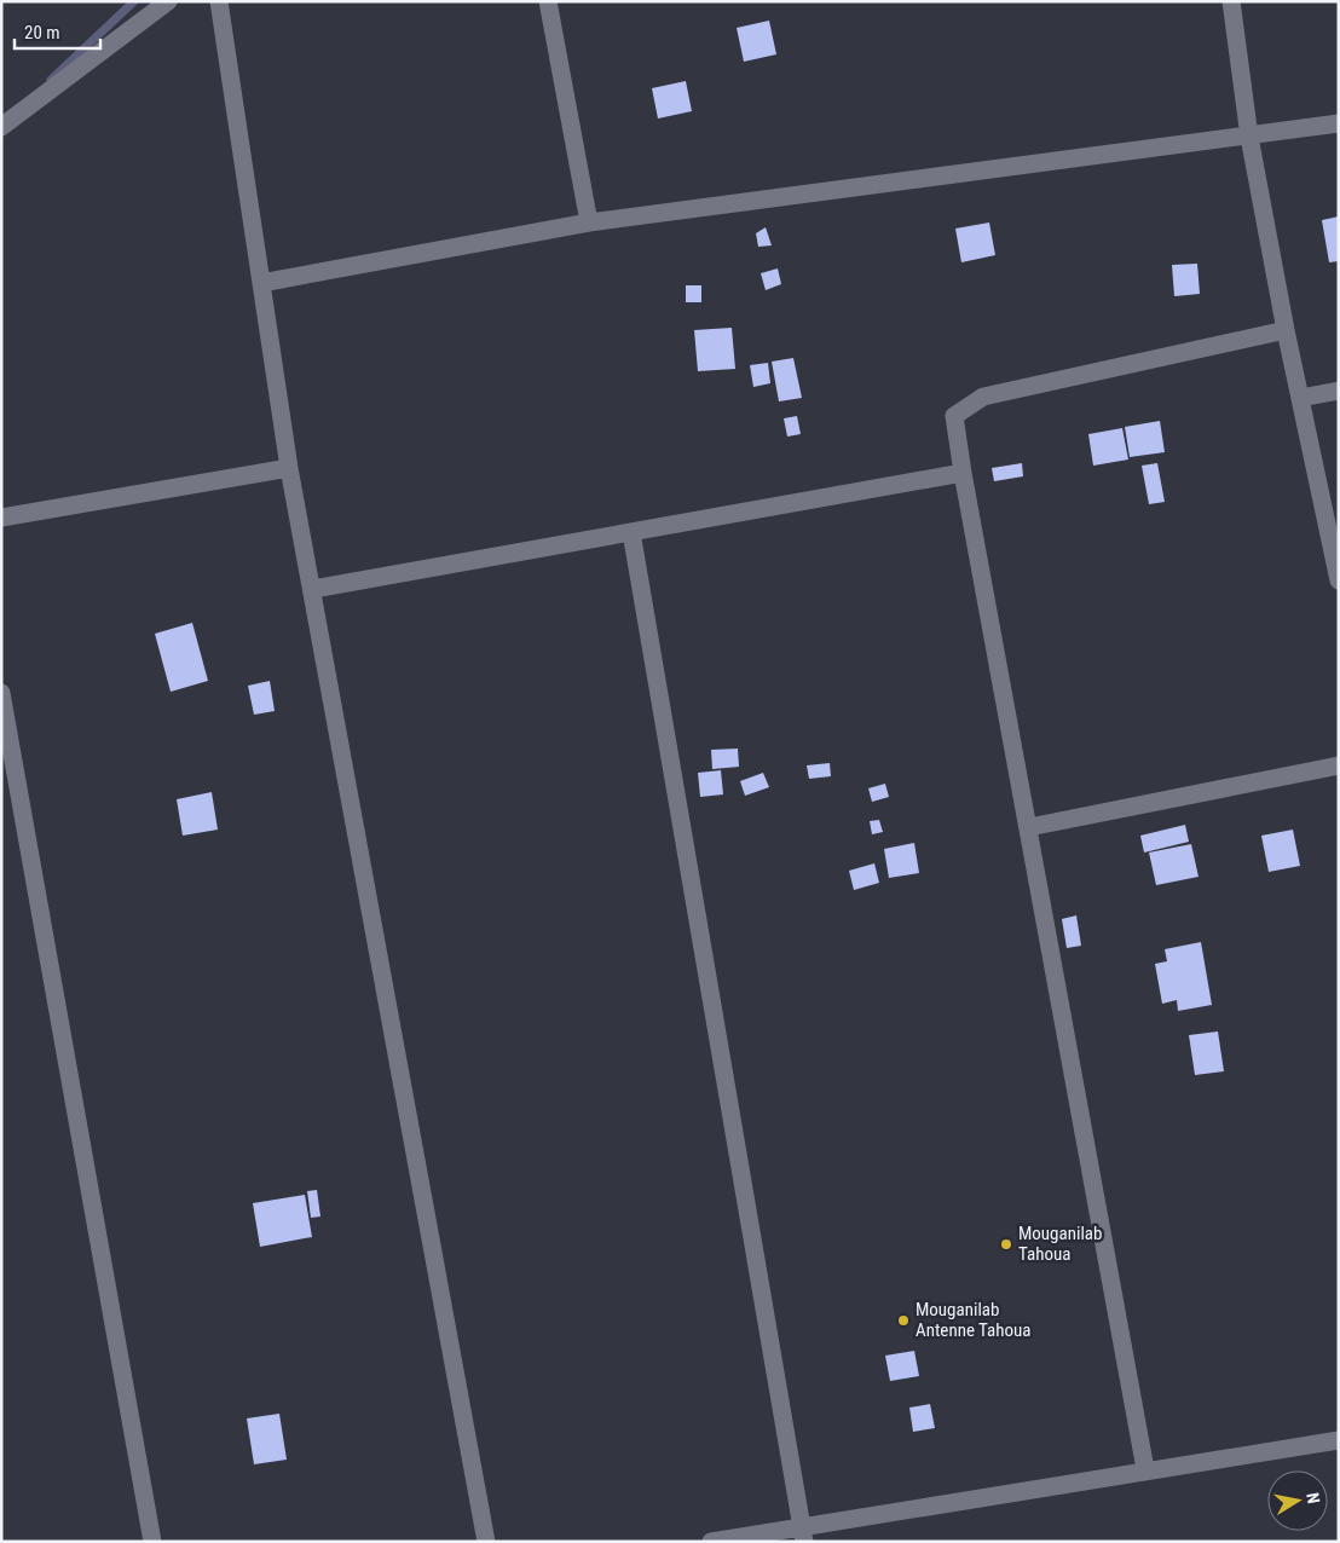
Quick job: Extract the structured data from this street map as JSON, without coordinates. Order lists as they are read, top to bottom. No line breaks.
{"places":["Mouganilab Tahoua","Mouganilab Antenne Tahoua"],"scale_bar":"20 m","north":"right"}
